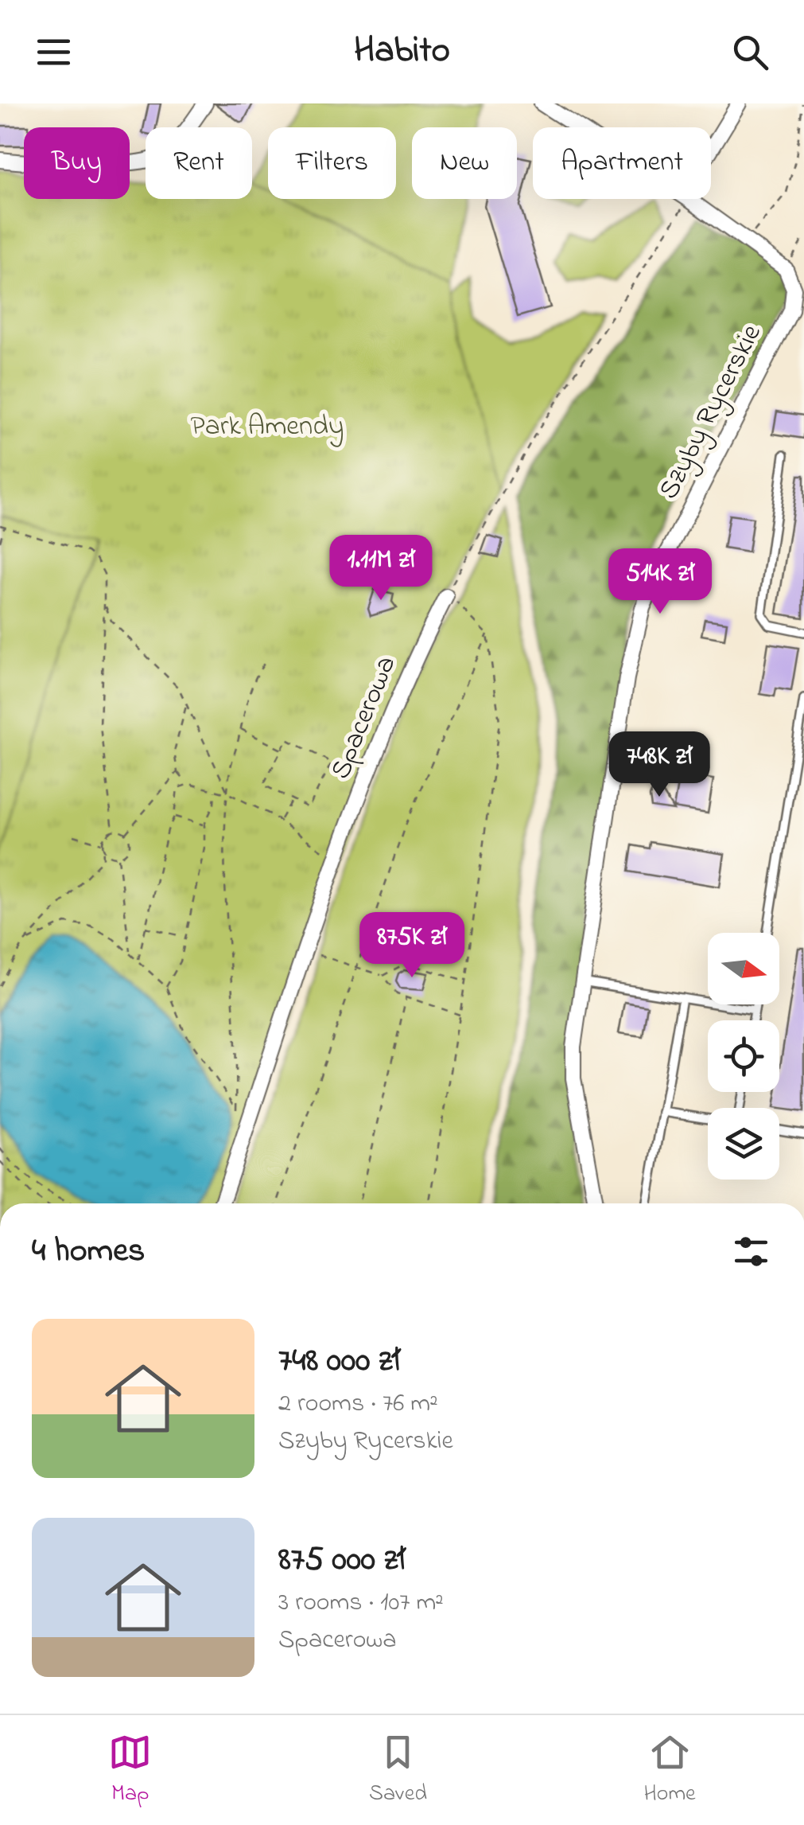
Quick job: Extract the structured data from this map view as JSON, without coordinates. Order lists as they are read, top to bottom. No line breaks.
{"streets":{"street":["Szyby Rycerskie","Spacerowa"]},"parks":["Park Amendy"],"north":"right","page":{"header":"Habito","chip":["Buy","Rent","Filters","New","Apartment"],"price":["1.11M zł","514K zł","748K zł","875K zł"],"heading":"4 homes","list":[{"name":"748 000 zł","note":"2 rooms · 76 m² · Szyby Rycerskie"},{"name":"875 000 zł","note":"3 rooms · 107 m² · Spacerowa"}],"tabs":["Map","Saved","Home"]}}
